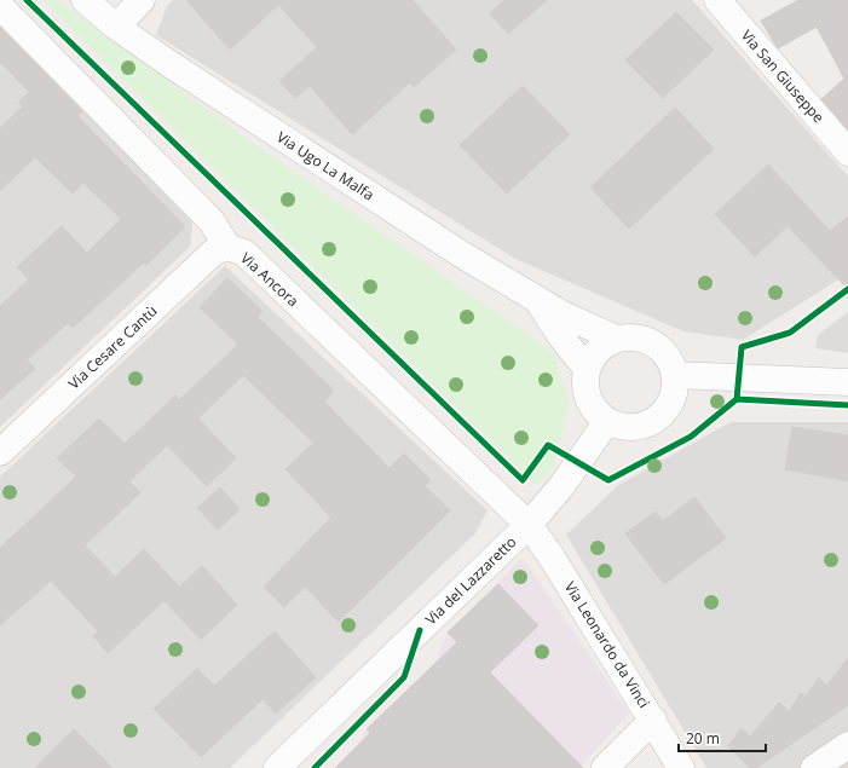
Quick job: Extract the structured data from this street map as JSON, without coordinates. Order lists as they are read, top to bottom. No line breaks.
{"streets":{"street":["Via San Giuseppe","Via Ugo La Malfa","Via Ancora","Via Cesare Cantù","Via del Lazzaretto","Via Leonardo da Vinci"]},"crossings":[["Via Ugo La Malfa","Via del Lazzaretto"],["Via Ancora","Via Cesare Cantù"],["Via Ancora","Via del Lazzaretto"],["Via Ancora","Via Leonardo da Vinci"],["Via del Lazzaretto","Via Leonardo da Vinci"]],"scale_bar":"20 m"}
